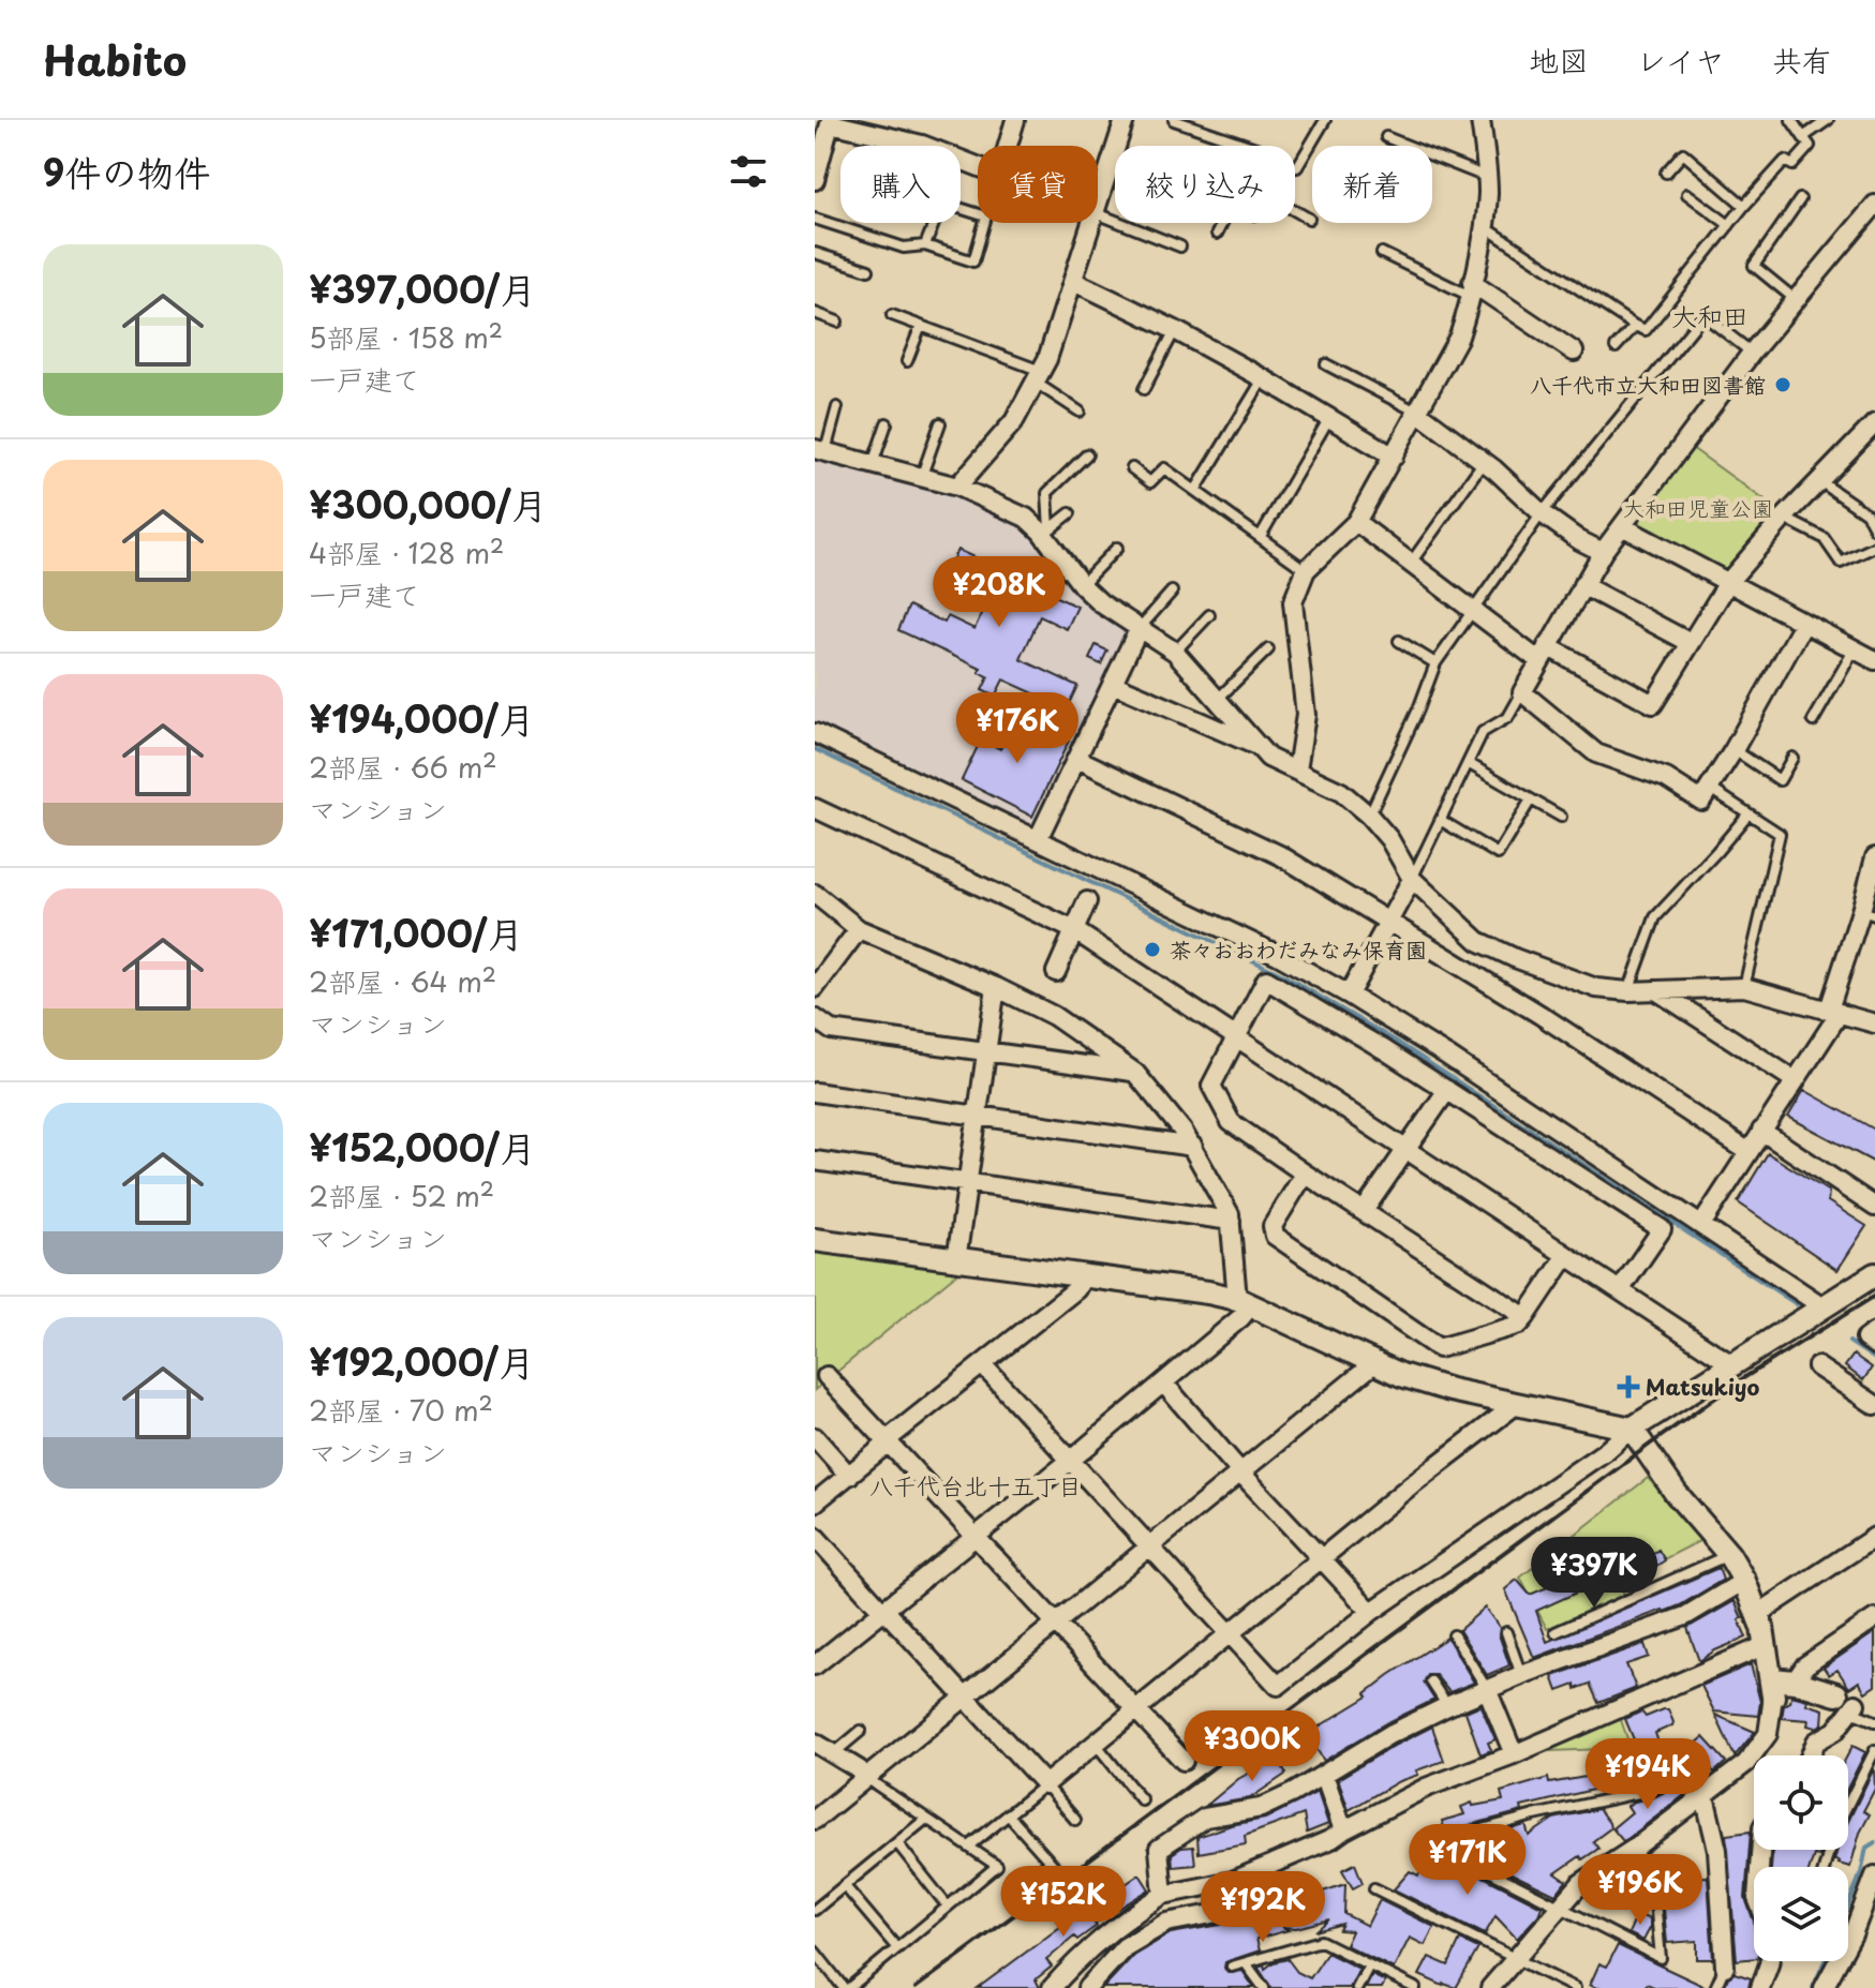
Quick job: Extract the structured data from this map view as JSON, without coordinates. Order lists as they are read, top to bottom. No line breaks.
{"districts":["大和田","八千代台北十五丁目"],"parks":["大和田児童公園"],"places":{"other":["八千代市立大和田図書館","茶々おおわだみなみ保育園"],"health":["Matsukiyo"]},"page":{"header":"Habito","nav":["地図","レイヤ","共有"],"heading":"9件の物件","chip":["購入","賃貸","絞り込み","新着"],"list":[{"name":"¥397,000/月","note":"5部屋 · 158 m² · 一戸建て"},{"name":"¥300,000/月","note":"4部屋 · 128 m² · 一戸建て"},{"name":"¥194,000/月","note":"2部屋 · 66 m² · マンション"},{"name":"¥171,000/月","note":"2部屋 · 64 m² · マンション"},{"name":"¥152,000/月","note":"2部屋 · 52 m² · マンション"},{"name":"¥192,000/月","note":"2部屋 · 70 m² · マンション"}],"price":["¥208K","¥176K","¥397K","¥300K","¥194K","¥171K","¥196K","¥152K","¥192K"]}}
